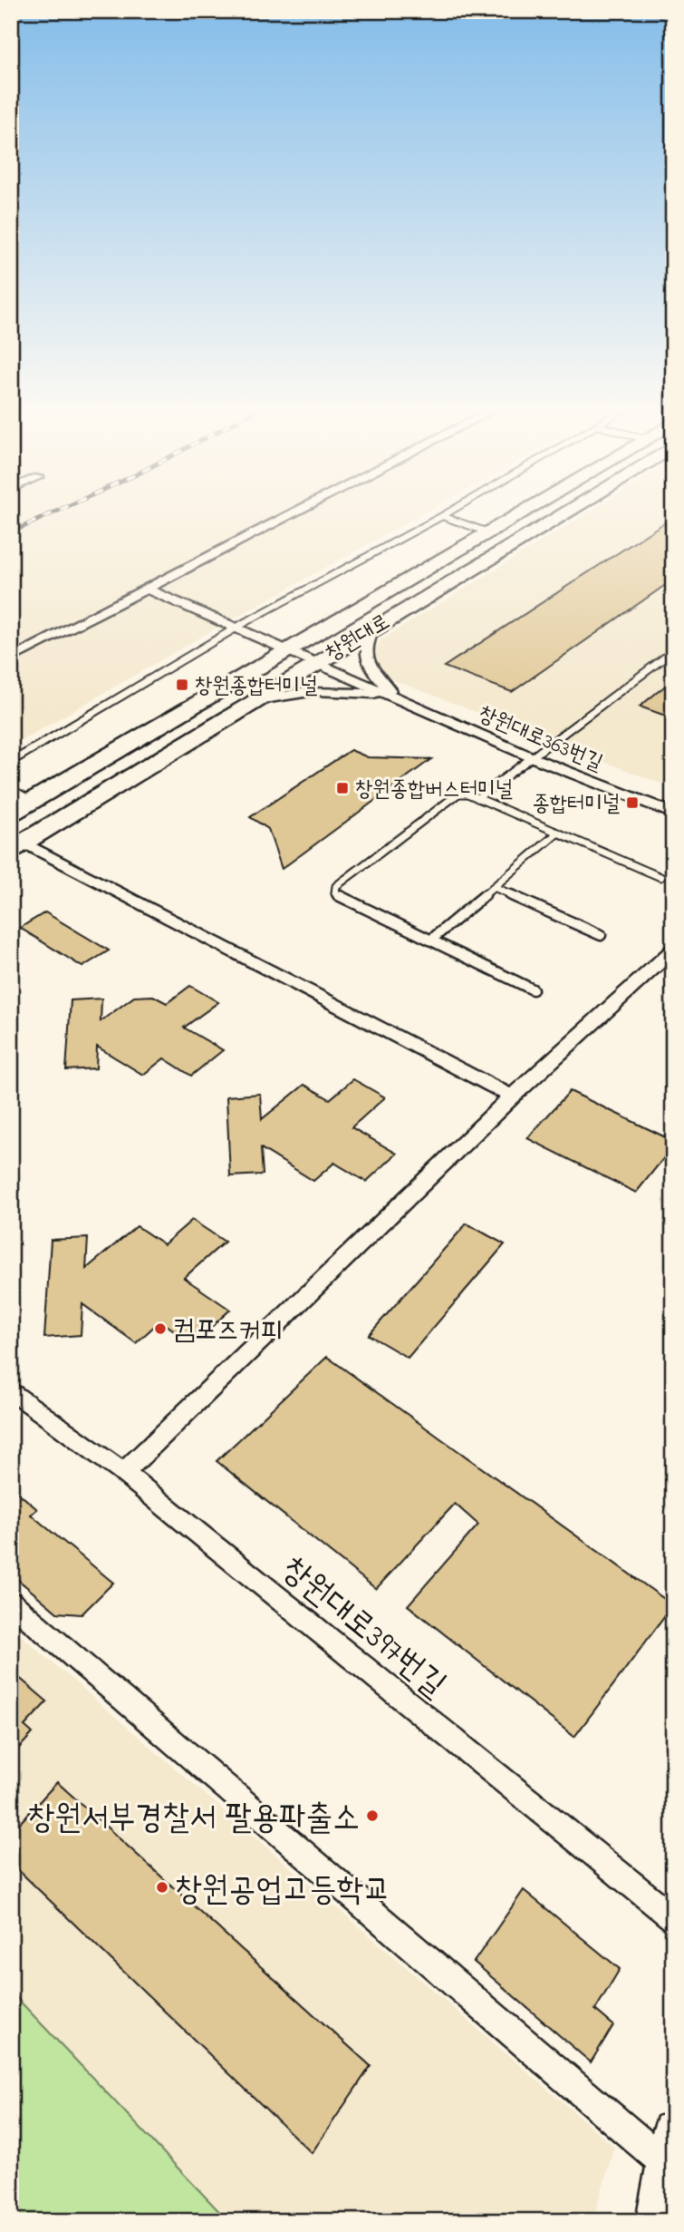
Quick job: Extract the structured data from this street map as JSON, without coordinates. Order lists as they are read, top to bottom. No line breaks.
{"streets":{"main road":["창원대로"],"street":["창원대로363번길","창원대로397번길"]},"crossings":[["창원대로","창원대로363번길"]],"places":{"transit":["창원종합터미널","창원종합버스터미널","종합터미널"],"other":["컴포즈커피","창원서부경찰서 팔용파출소","창원공업고등학교"]}}
